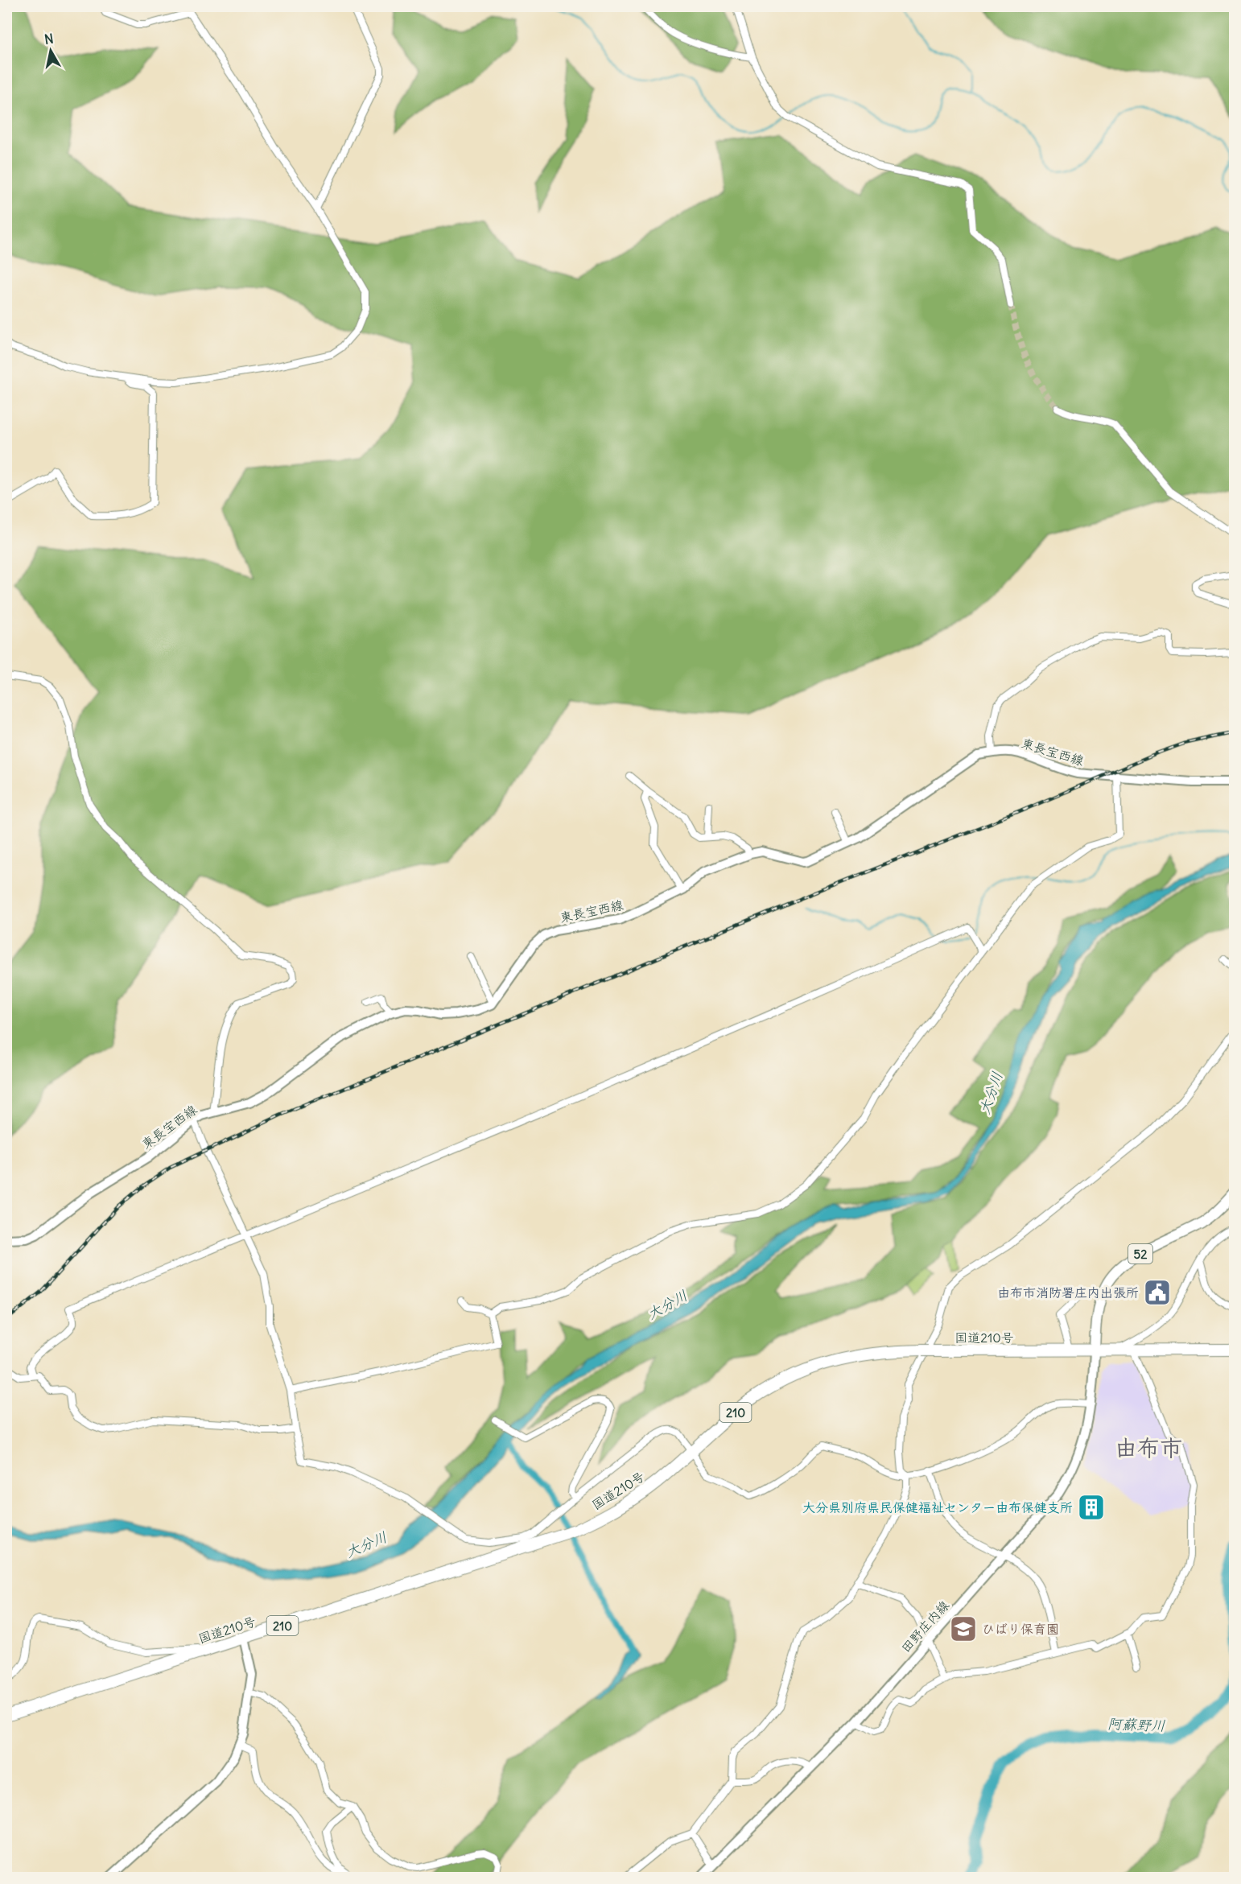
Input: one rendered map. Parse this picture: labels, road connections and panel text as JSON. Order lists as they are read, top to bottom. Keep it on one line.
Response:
{"streets":{"highway":["国道210号","210"],"main road":["東長宝西線","52","田野庄内線"]},"crossings":[["52","国道210号"],["52","田野庄内線"],["国道210号","田野庄内線"]],"districts":["由布市"],"water":["大分川","阿蘇野川"],"places":{"public building":["由布市消防署庄内出張所"],"building":["大分県別府県民保健福祉センター由布保健支所"],"school or university":["ひばり保育園"]},"north":"top"}
